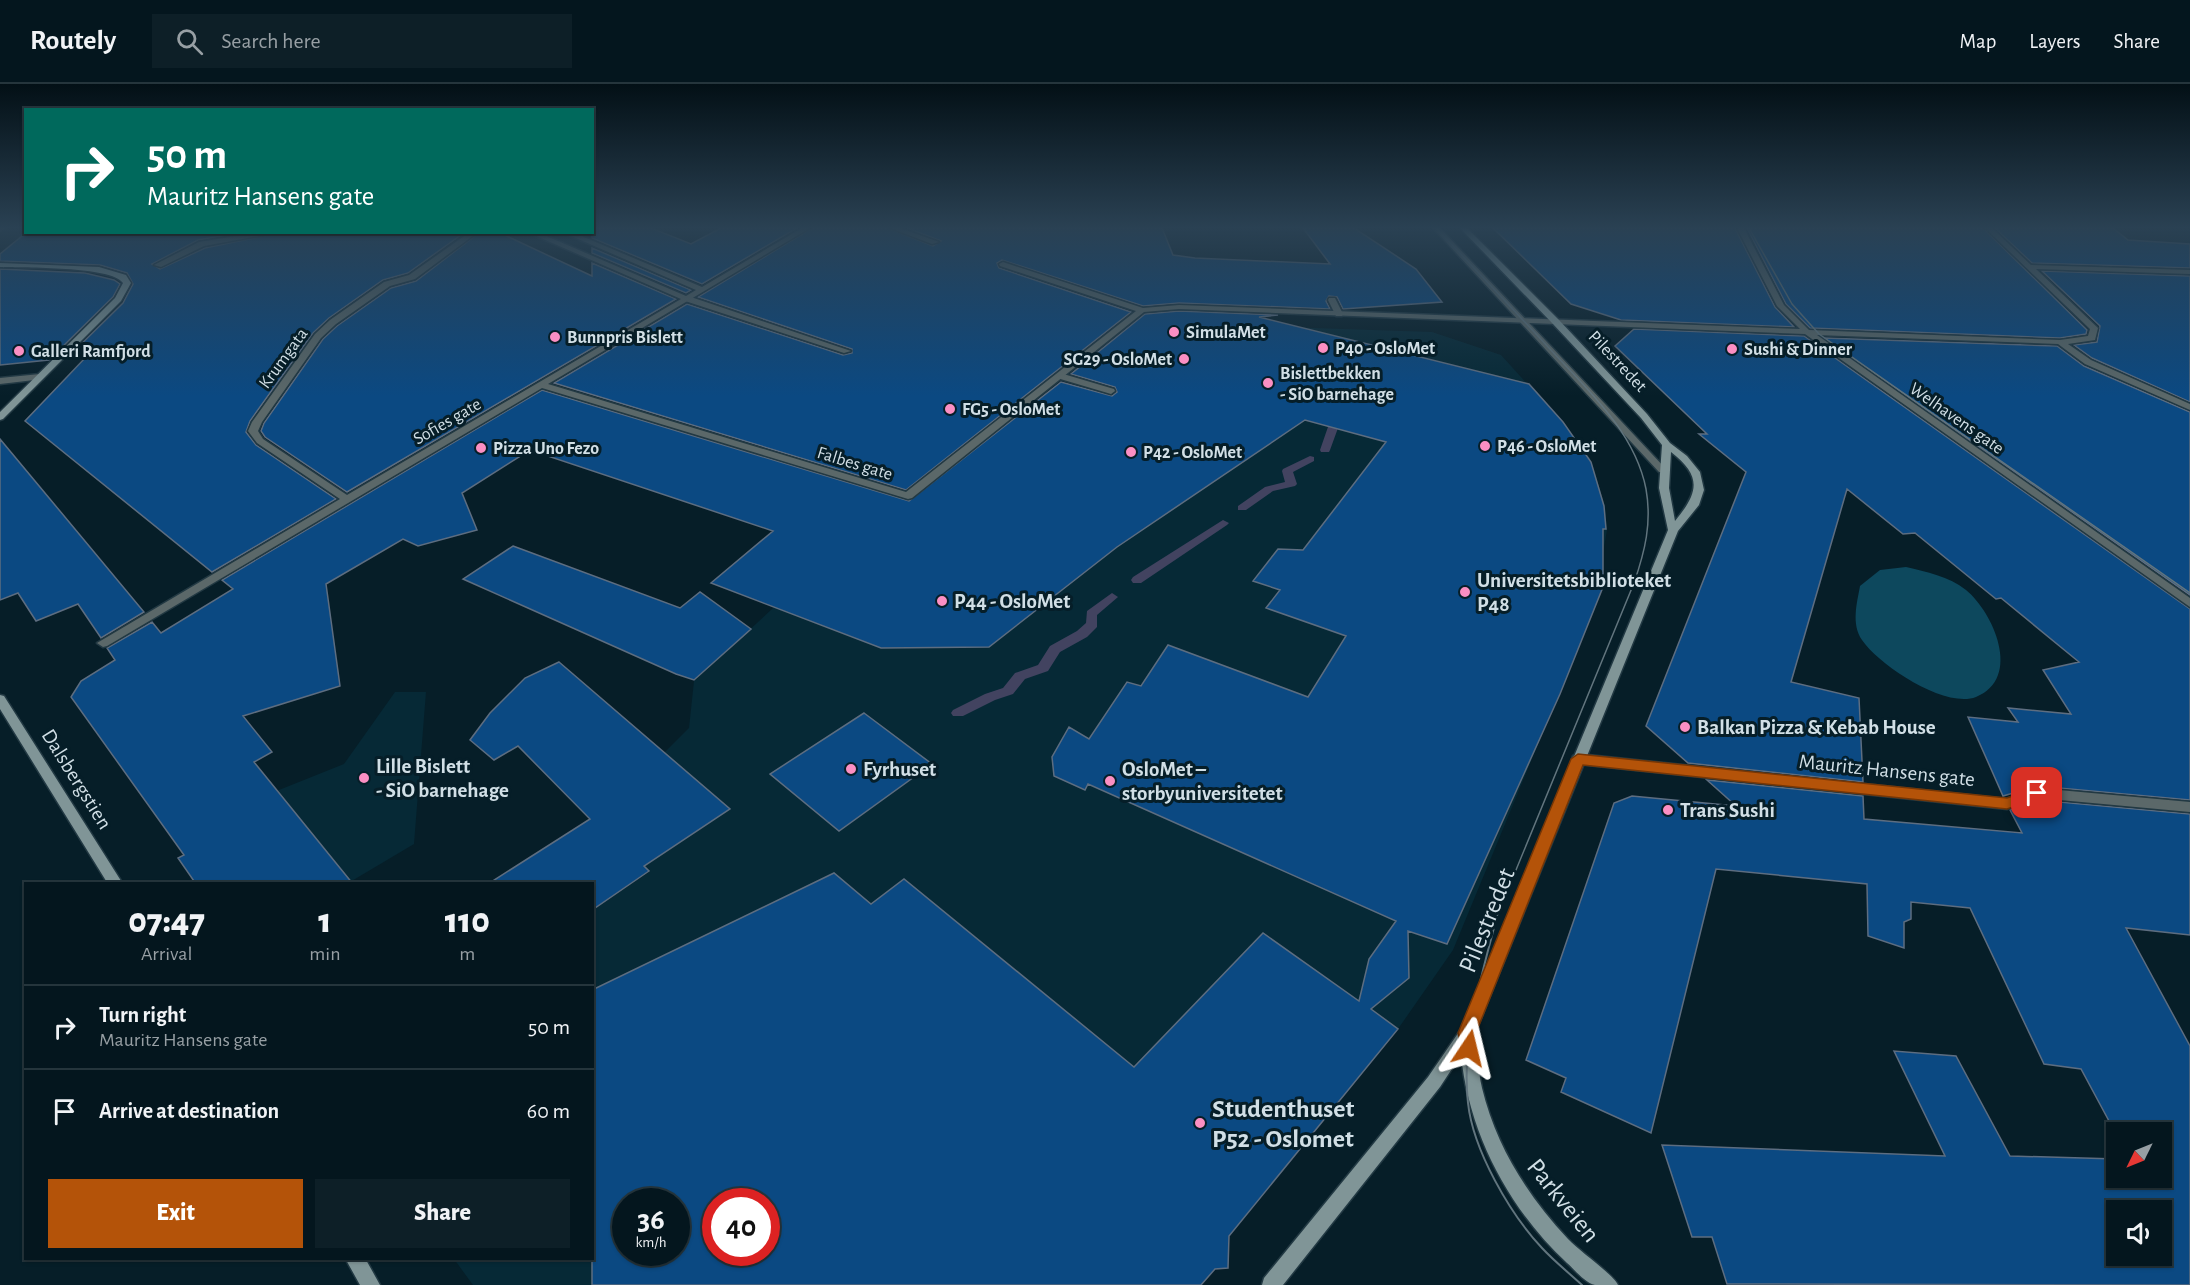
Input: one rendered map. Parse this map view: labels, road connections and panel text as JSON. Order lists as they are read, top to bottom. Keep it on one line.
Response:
{"streets":{"main road":["Pilestredet","Dalsbergstien","Parkveien"],"street":["Krumgata","Welhavens gate","Sofies gate","Falbes gate","Mauritz Hansens gate"]},"crossings":[["Krumgata","Sofies gate"],["Pilestredet","Mauritz Hansens gate"],["Pilestredet","Parkveien"],["Sofies gate","Falbes gate"]],"places":["SimulaMet","Bunnpris Bislett","P40 - OsloMet","Sushi & Dinner","Galleri Ramfjord","SG29 - OsloMet","Bislettbekken - SiO barnehage","FG5 - OsloMet","P46 - OsloMet","Pizza Uno Fezo","P42 - OsloMet","Universitetsbiblioteket P48","P44 - OsloMet","Balkan Pizza & Kebab House","Fyrhuset","Lille Bislett - SiO barnehage","OsloMet – storbyuniversitetet","Trans Sushi","Studenthuset P52 - Oslomet"],"north":"bottom left","page":{"header":"Routely","search":"Search here","nav":["Map","Layers","Share"],"turn":["50 m","Mauritz Hansens gate"],"eta":["07:47","Arrival","1","min","110","m"],"list":[{"name":"Turn right","note":"Mauritz Hansens gate","value":"50 m"},{"name":"Arrive at destination","value":"60 m"}],"buttons":["Exit","Share"],"speed":"36 km/h","limit":"40"}}
